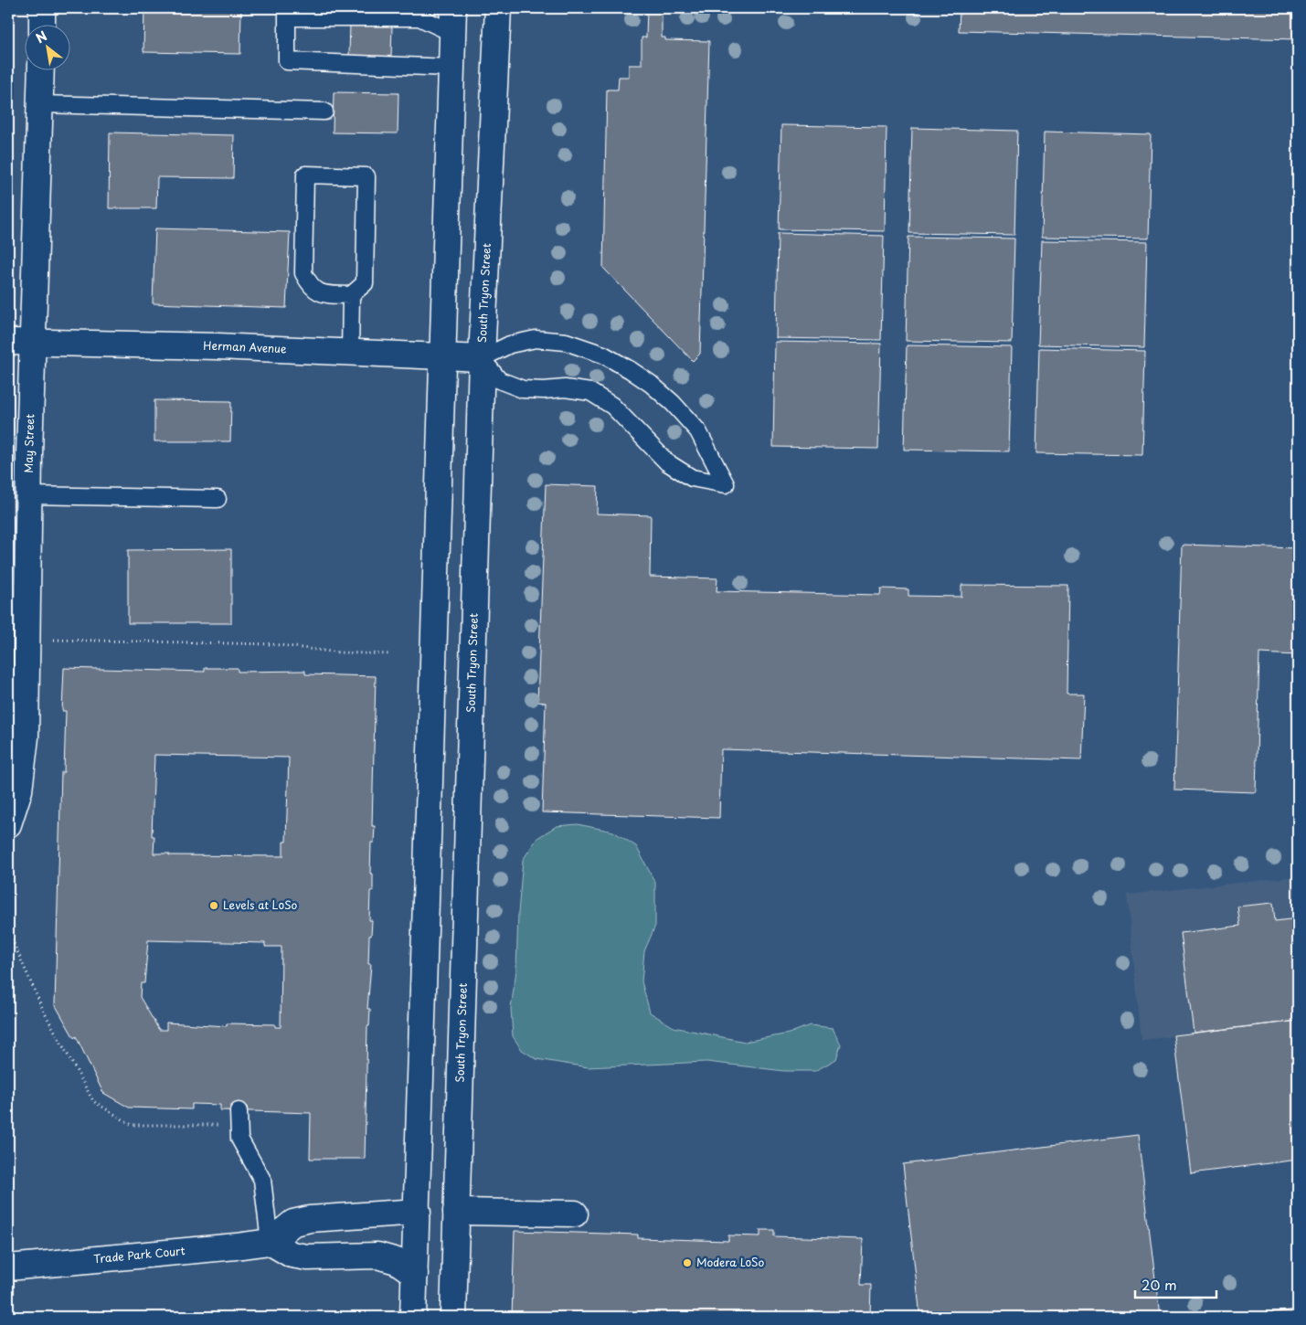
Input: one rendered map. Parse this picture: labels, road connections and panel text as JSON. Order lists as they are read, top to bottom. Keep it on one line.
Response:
{"streets":{"main road":["South Tryon Street","Herman Avenue","May Street","Trade Park Court"]},"crossings":[["South Tryon Street","Herman Avenue"],["Herman Avenue","May Street"]],"places":["Levels at LoSo","Modera LoSo"],"scale_bar":"20 m","north":"top left"}
